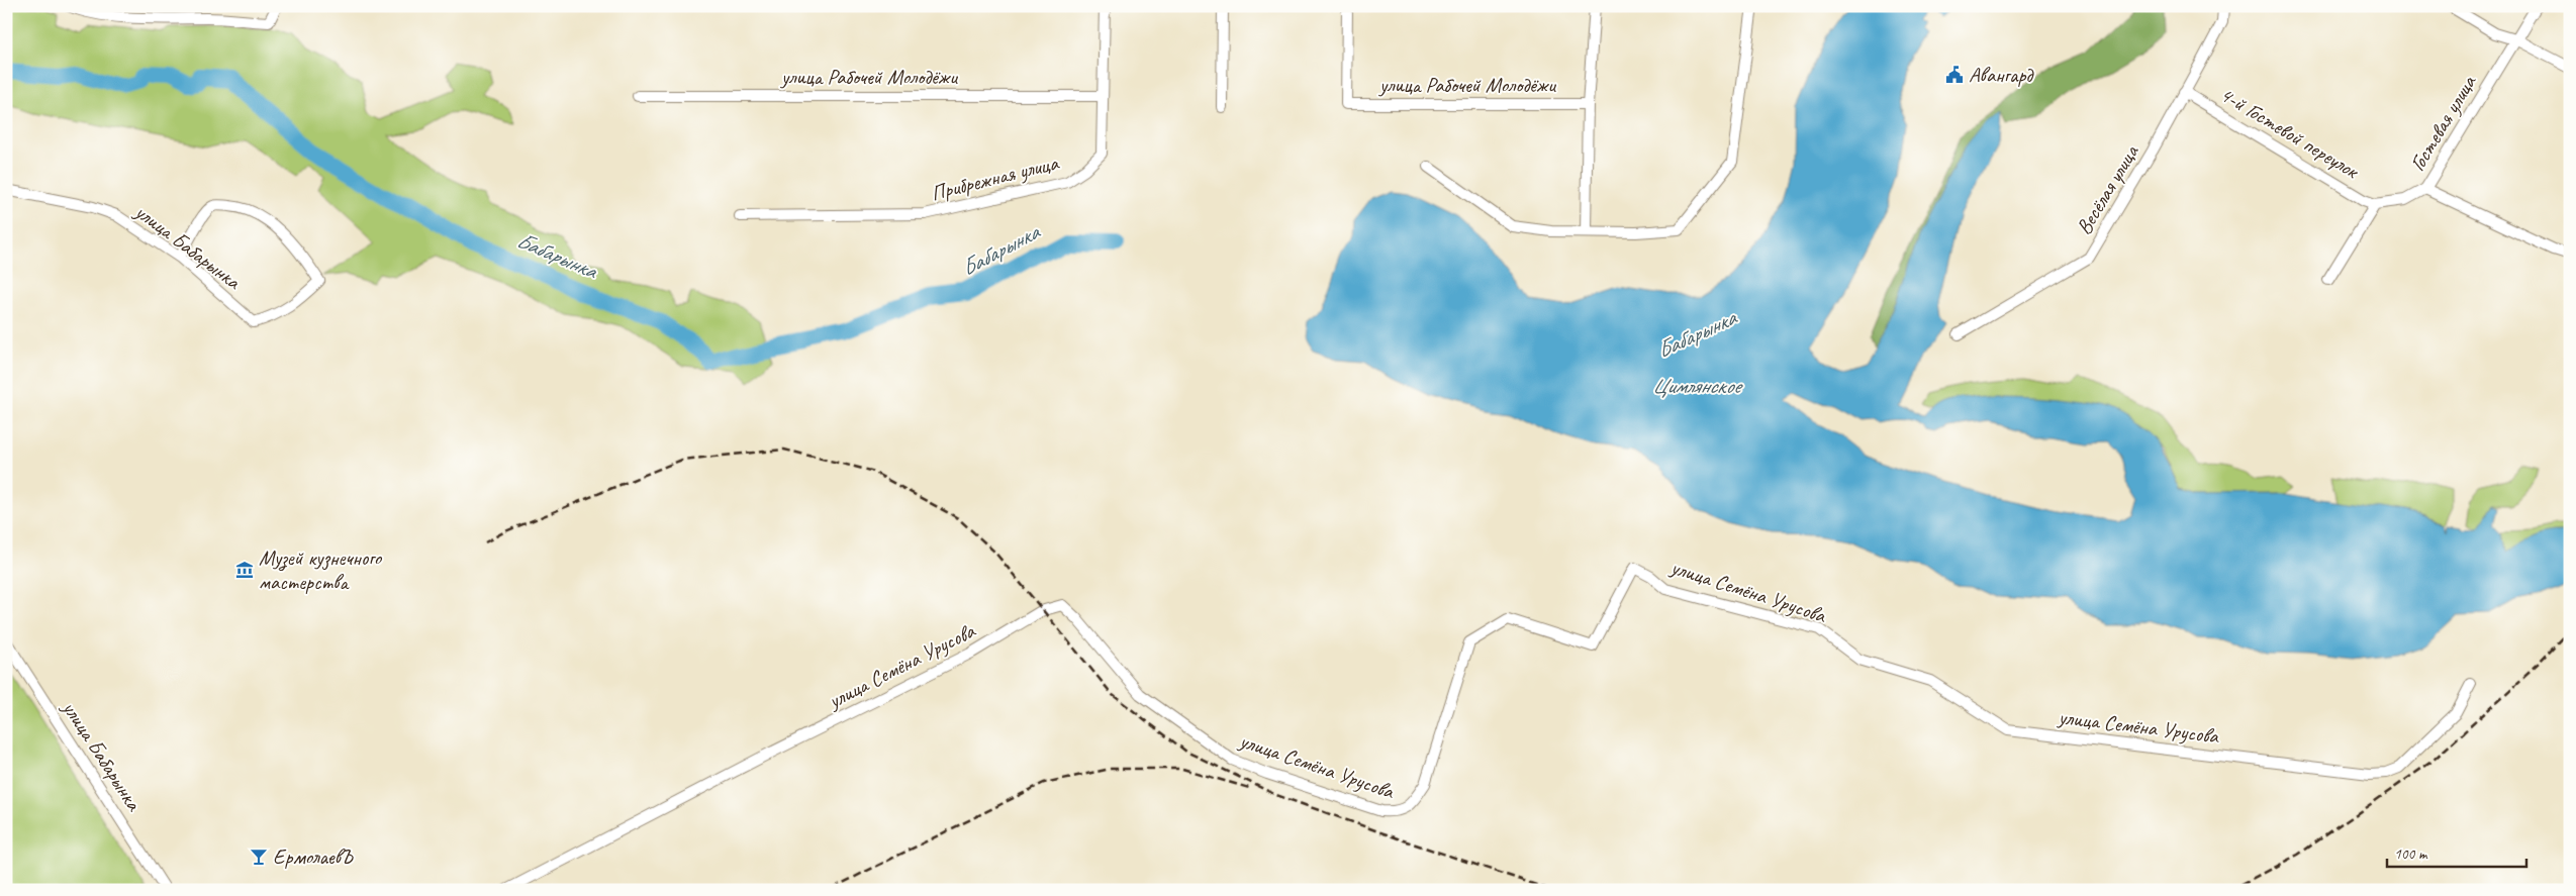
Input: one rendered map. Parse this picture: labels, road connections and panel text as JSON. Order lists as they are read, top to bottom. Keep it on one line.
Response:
{"streets":{"street":["улица Рабочей Молодёжи","Гостевая улица","4-й Гостевой переулок","Прибрежная улица","Весёлая улица","улица Бабарынка","улица Семёна Урусова"]},"crossings":[["улица Рабочей Молодёжи","Прибрежная улица"],["Гостевая улица","4-й Гостевой переулок"],["4-й Гостевой переулок","Весёлая улица"]],"water":["Бабарынка","Цимлянское"],"places":{"public building":["Авангард"],"museum":["Музей кузнечного мастерства"],"bar":["ЕрмолаевЪ"]},"scale_bar":"100 m"}
